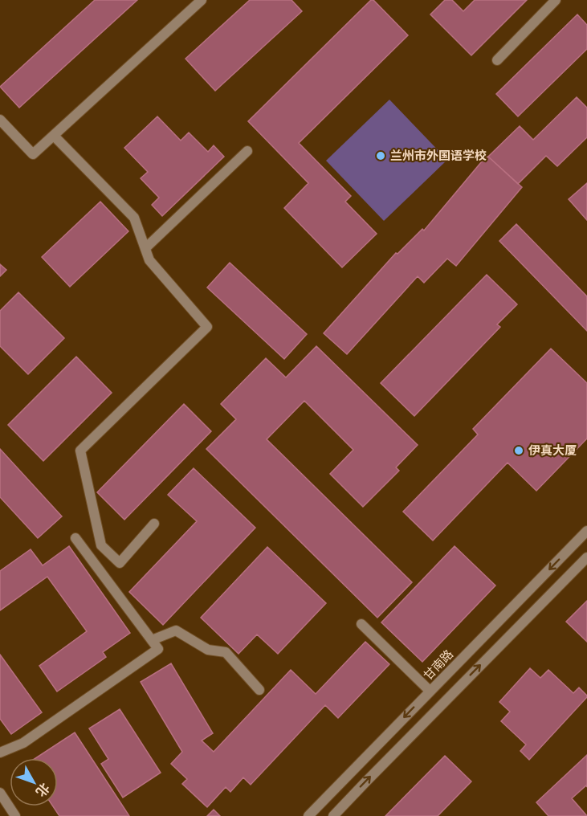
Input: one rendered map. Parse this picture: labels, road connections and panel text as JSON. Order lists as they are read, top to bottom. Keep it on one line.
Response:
{"streets":{"street":["甘南路"]},"places":["兰州市外国语学校","伊真大厦"],"north":"bottom right"}
